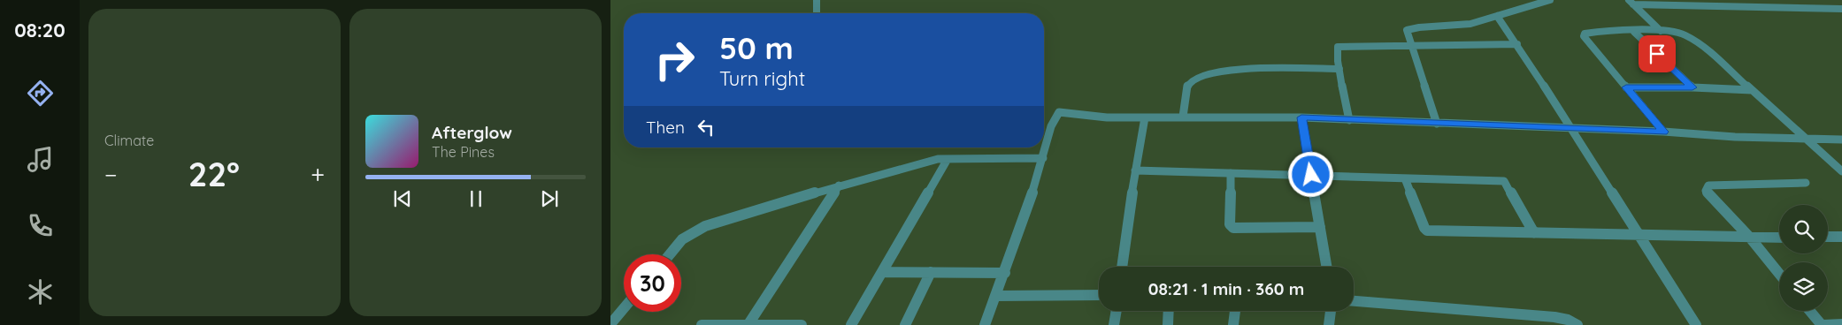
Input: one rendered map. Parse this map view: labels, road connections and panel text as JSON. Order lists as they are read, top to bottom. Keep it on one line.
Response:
{"page":{"tabs":"08:20","tile":"Climate","turn":["50 m","Turn right"],"then":"Then","song":["Afterglow","The Pines"],"heat":["−","22°","+"],"limit":"30","trip":"08:21 · 1 min · 360 m"}}
